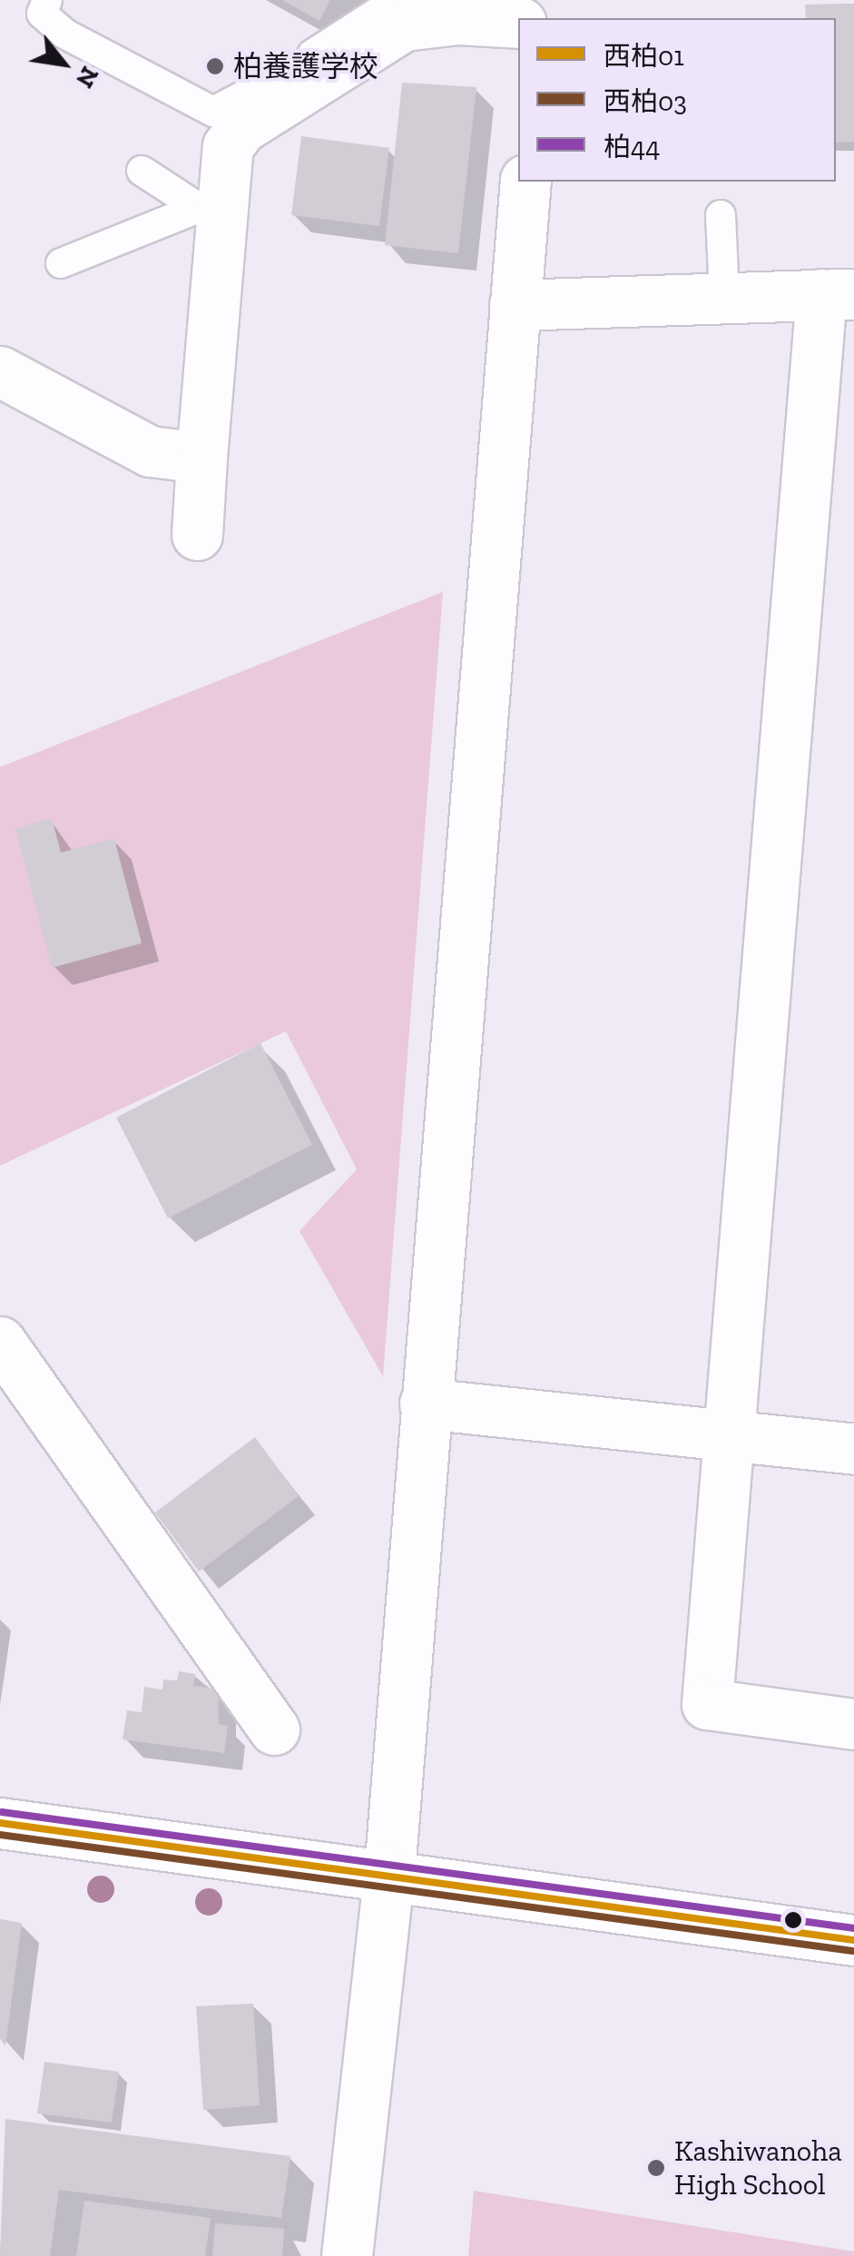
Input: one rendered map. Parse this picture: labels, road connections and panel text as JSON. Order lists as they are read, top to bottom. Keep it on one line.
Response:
{"places":["柏養護学校","Kashiwanoha High School"],"lines":["transit line 柏44","transit line 西柏01","transit line 西柏03"],"legend":["西柏01","西柏03","柏44"],"north":"bottom right"}
